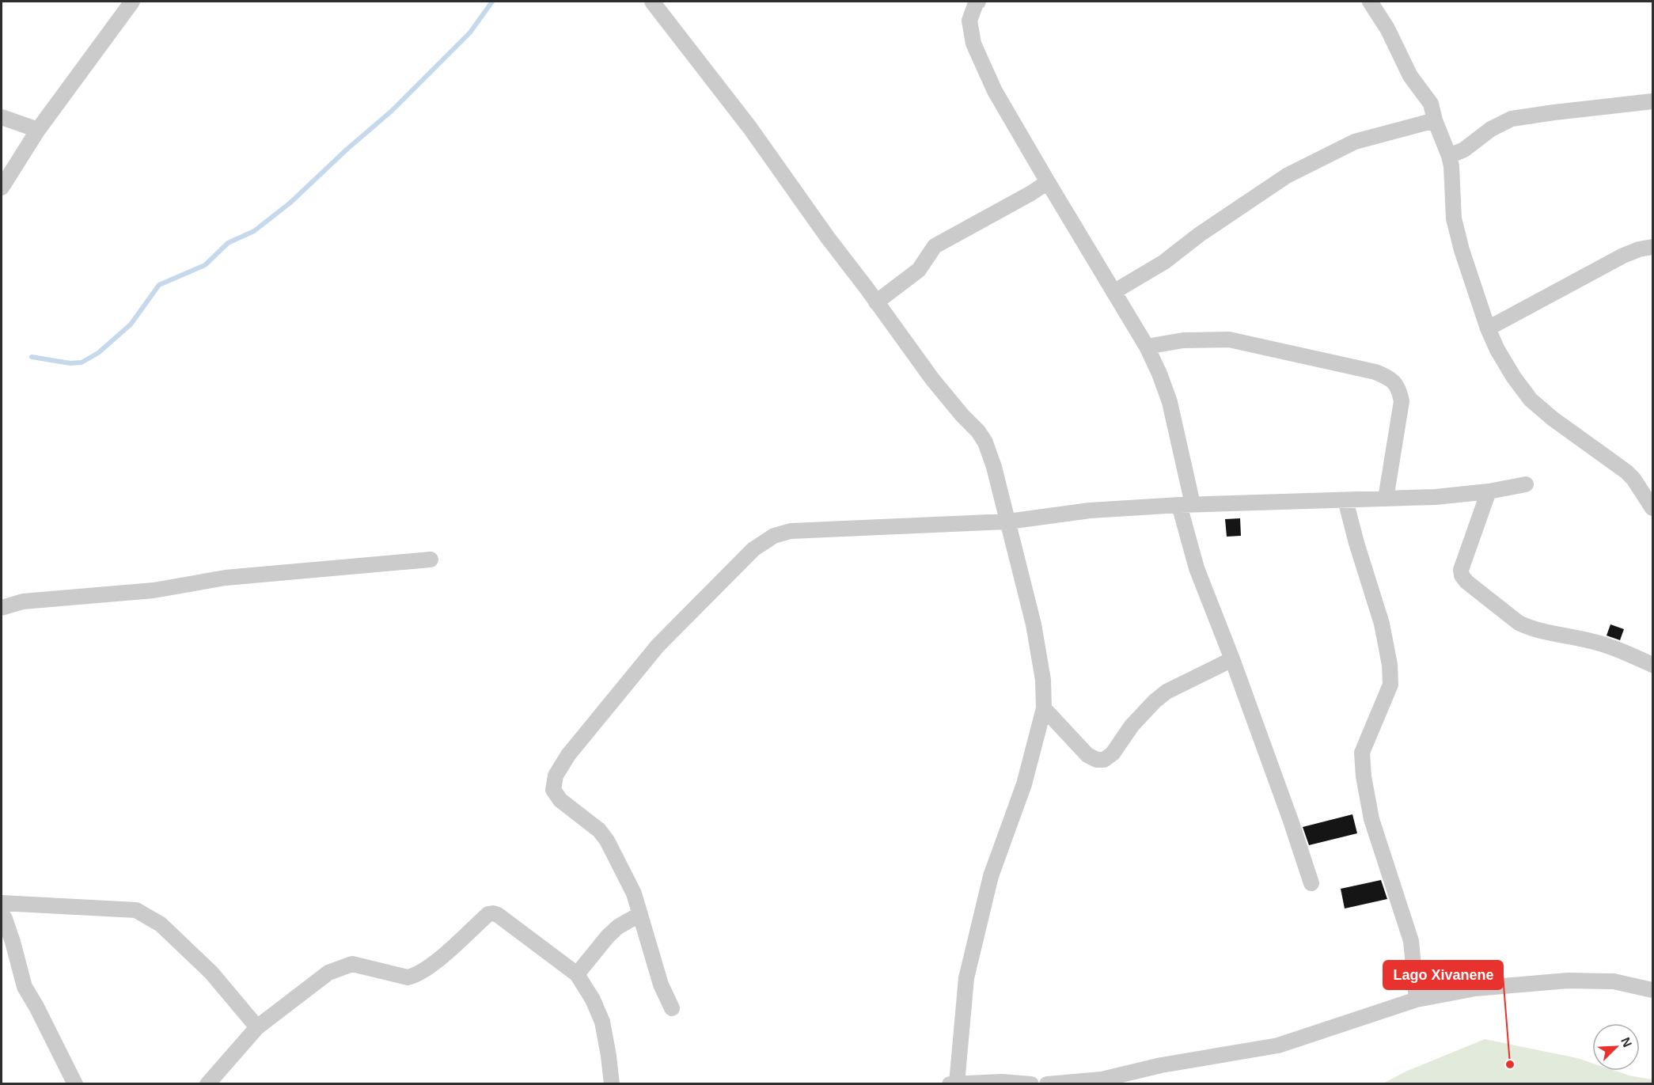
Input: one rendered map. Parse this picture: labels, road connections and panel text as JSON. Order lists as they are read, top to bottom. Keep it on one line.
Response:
{"places":["Lago Xivanene"],"north":"top right"}
